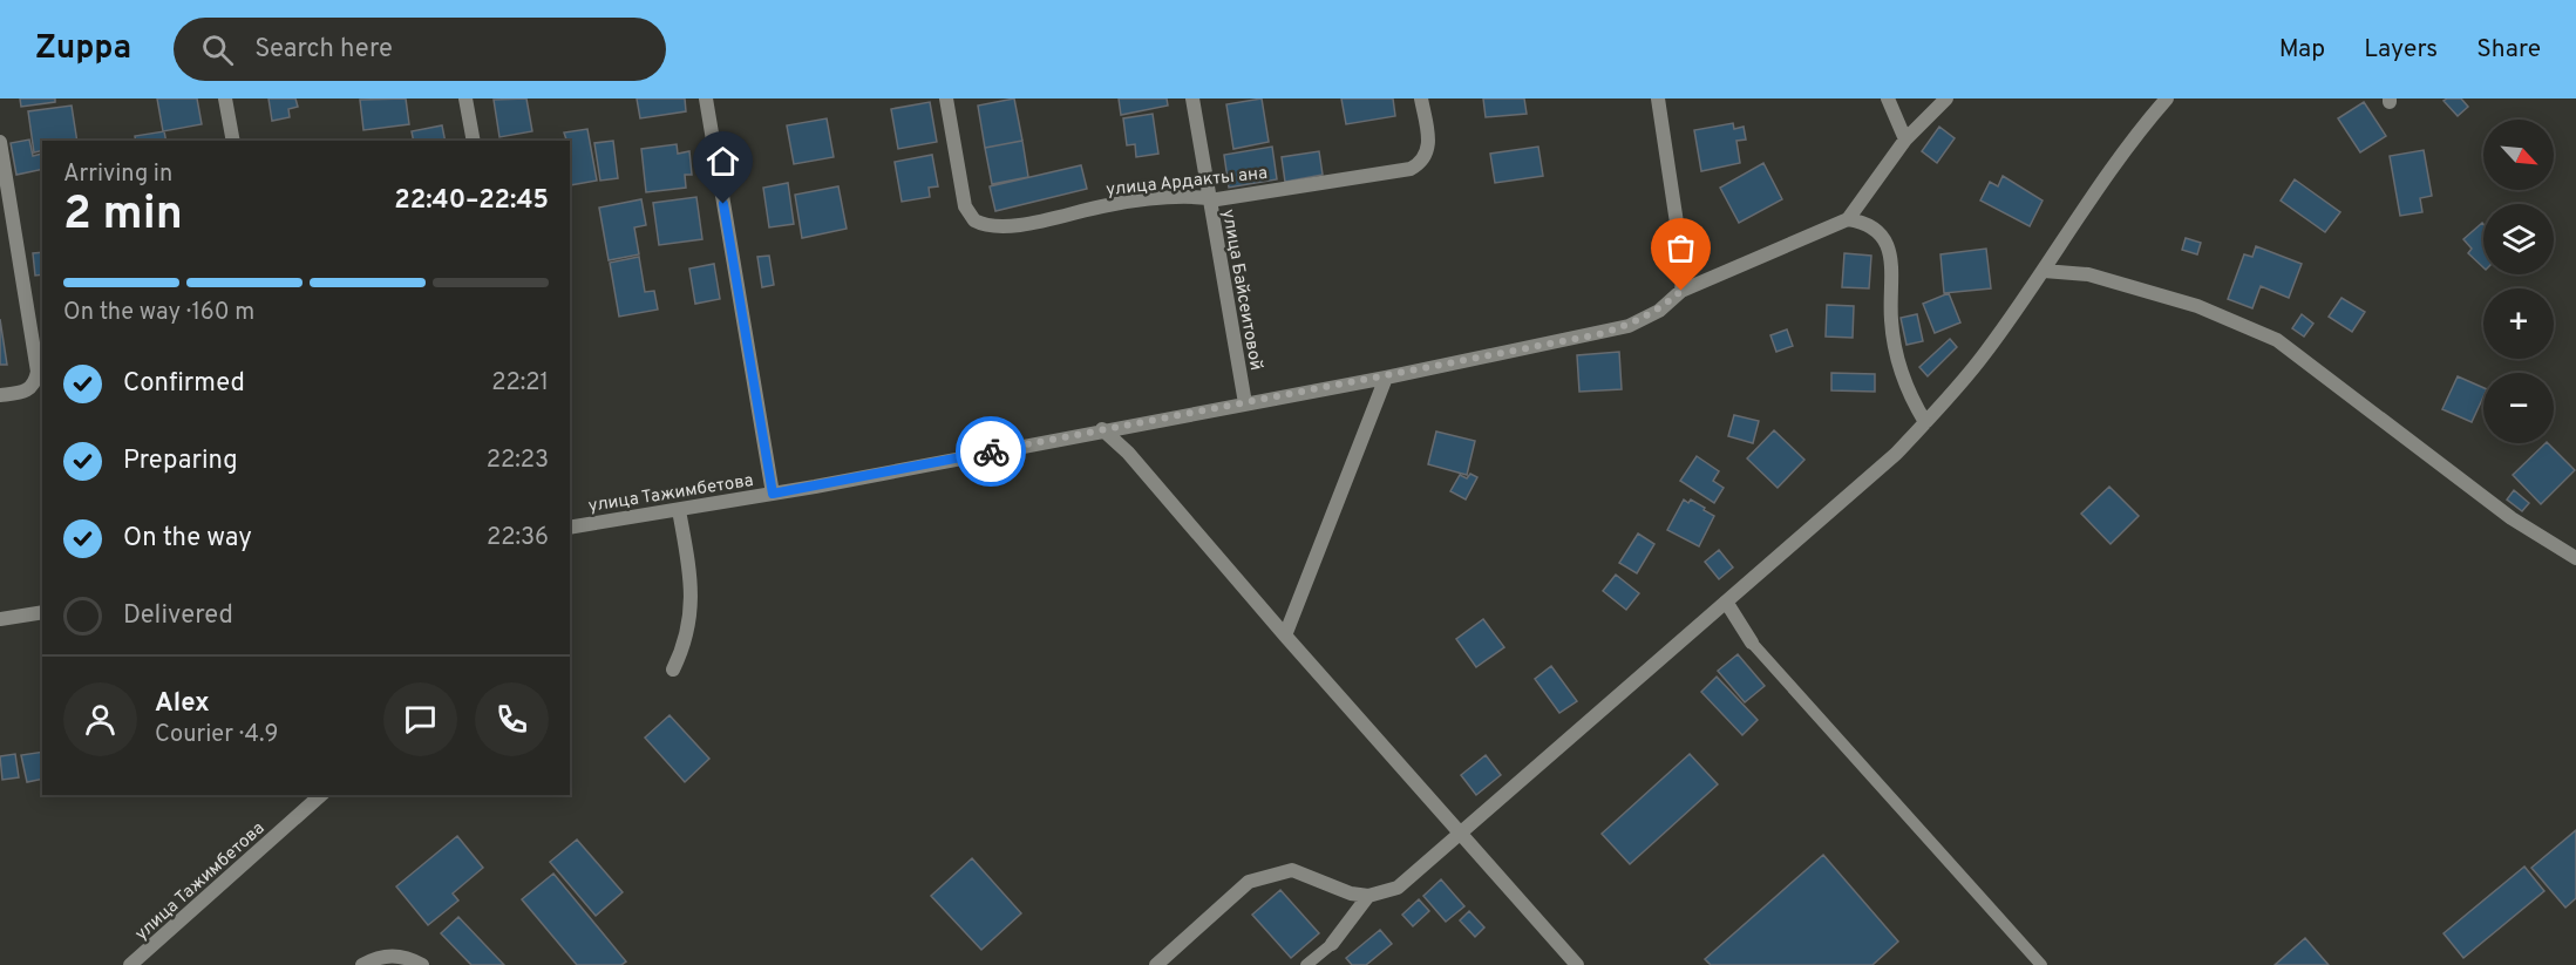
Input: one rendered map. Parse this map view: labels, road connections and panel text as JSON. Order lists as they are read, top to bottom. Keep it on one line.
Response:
{"streets":{"street":["улица Ардакты ана","улица Байсеитовой","улица Тажимбетова"]},"crossings":[["улица Ардакты ана","улица Байсеитовой"],["улица Байсеитовой","улица Тажимбетова"]],"north":"bottom right","page":{"header":"Zuppa","search":"Search here","nav":["Map","Layers","Share"],"map_buttons":["+","−"],"heading":["2 min","Arriving in","22:40–22:45"],"panel":["Alex","Courier · 4.9"],"bar":"On the way · 160 m","list":[["Confirmed","22:21"],["Preparing","22:23"],["On the way","22:36"],"Delivered"]}}
